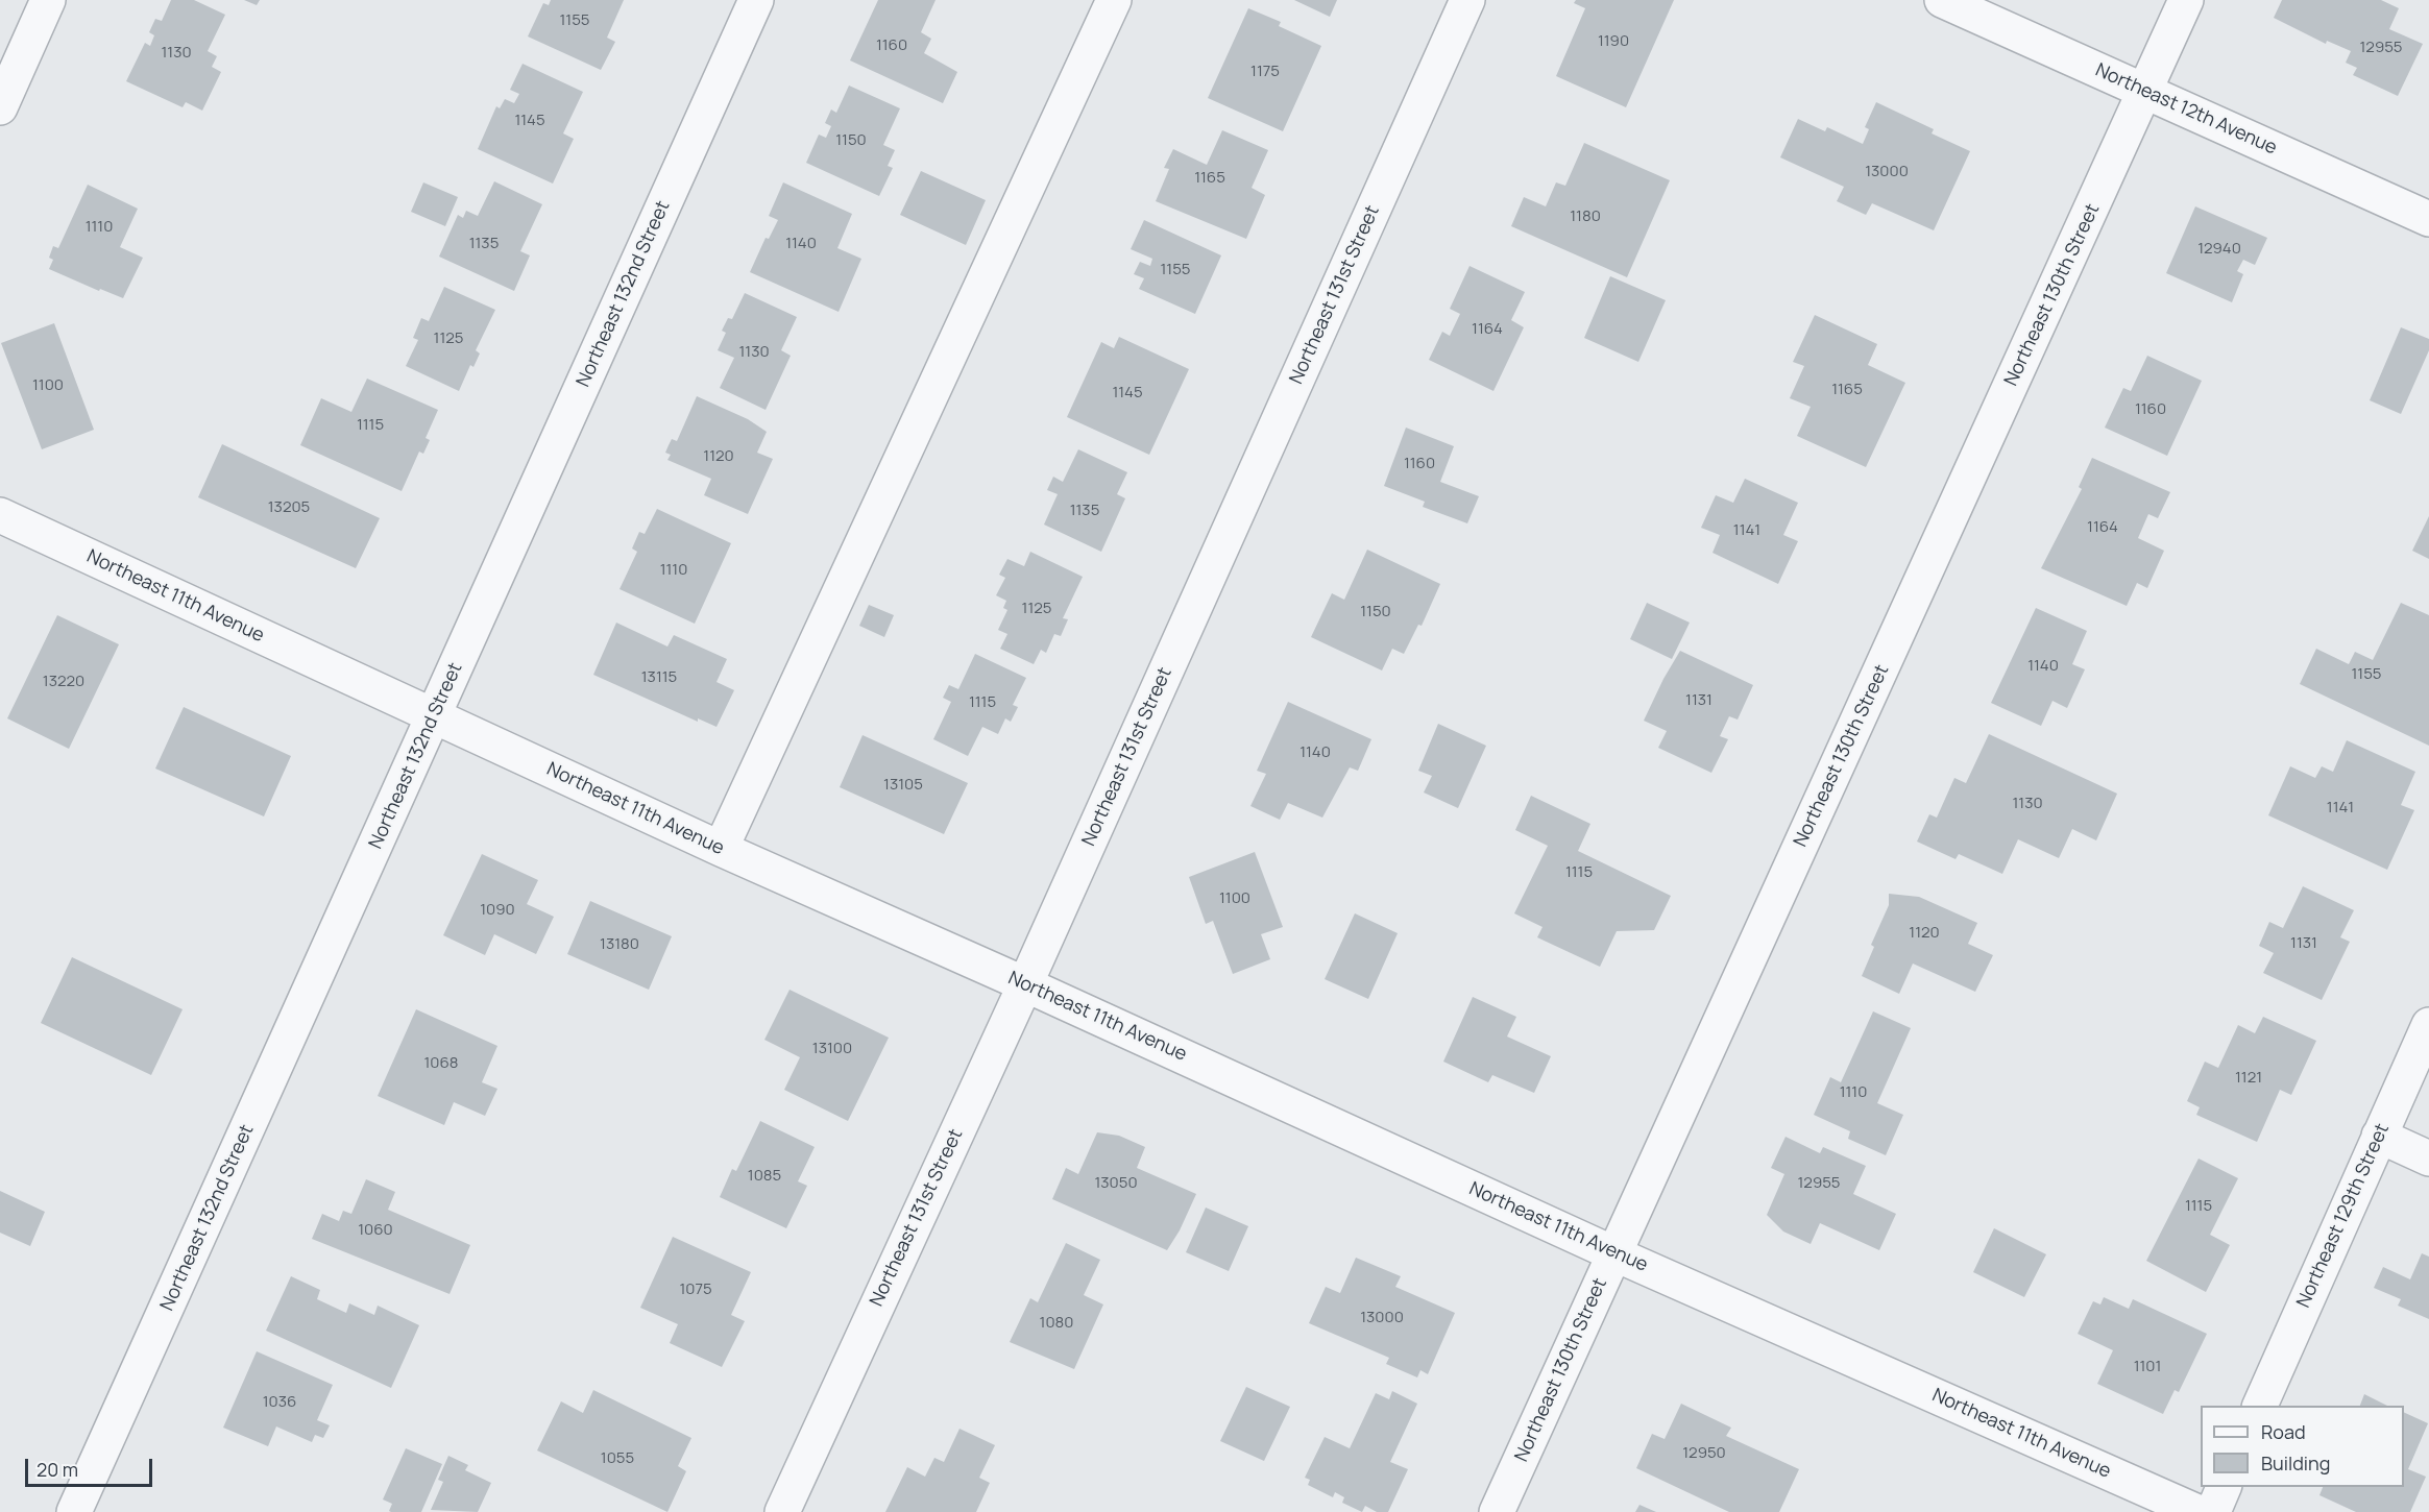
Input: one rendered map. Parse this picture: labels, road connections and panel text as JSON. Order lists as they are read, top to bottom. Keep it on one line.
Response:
{"streets":{"street":["Northeast 12th Avenue","Northeast 132nd Street","Northeast 131st Street","Northeast 130th Street","Northeast 11th Avenue","Northeast 129th Street"]},"crossings":[["Northeast 12th Avenue","Northeast 130th Street"],["Northeast 132nd Street","Northeast 11th Avenue"],["Northeast 131st Street","Northeast 11th Avenue"],["Northeast 130th Street","Northeast 11th Avenue"]],"house_numbers":["1155","1190","1160","12955","1130","1175","1145","1150","13000","1165","1180","1110","1135","1140","12940","1155","1164","1125","1130","1100","1165","1145","1160","1115","1120","1160","13205","1135","1164","1141","1110","1125","1150","1140","1155","13115","13220","1131","1115","1140","13105","1130","1141","1115","1100","1090","1120","1131","13180","13100","1068","1121","1110","1085","13050","12955","1115","1060","1075","13000","1080","1101","1036","12950","1055"],"legend":["Road","Building"],"scale_bar":"20 m"}
